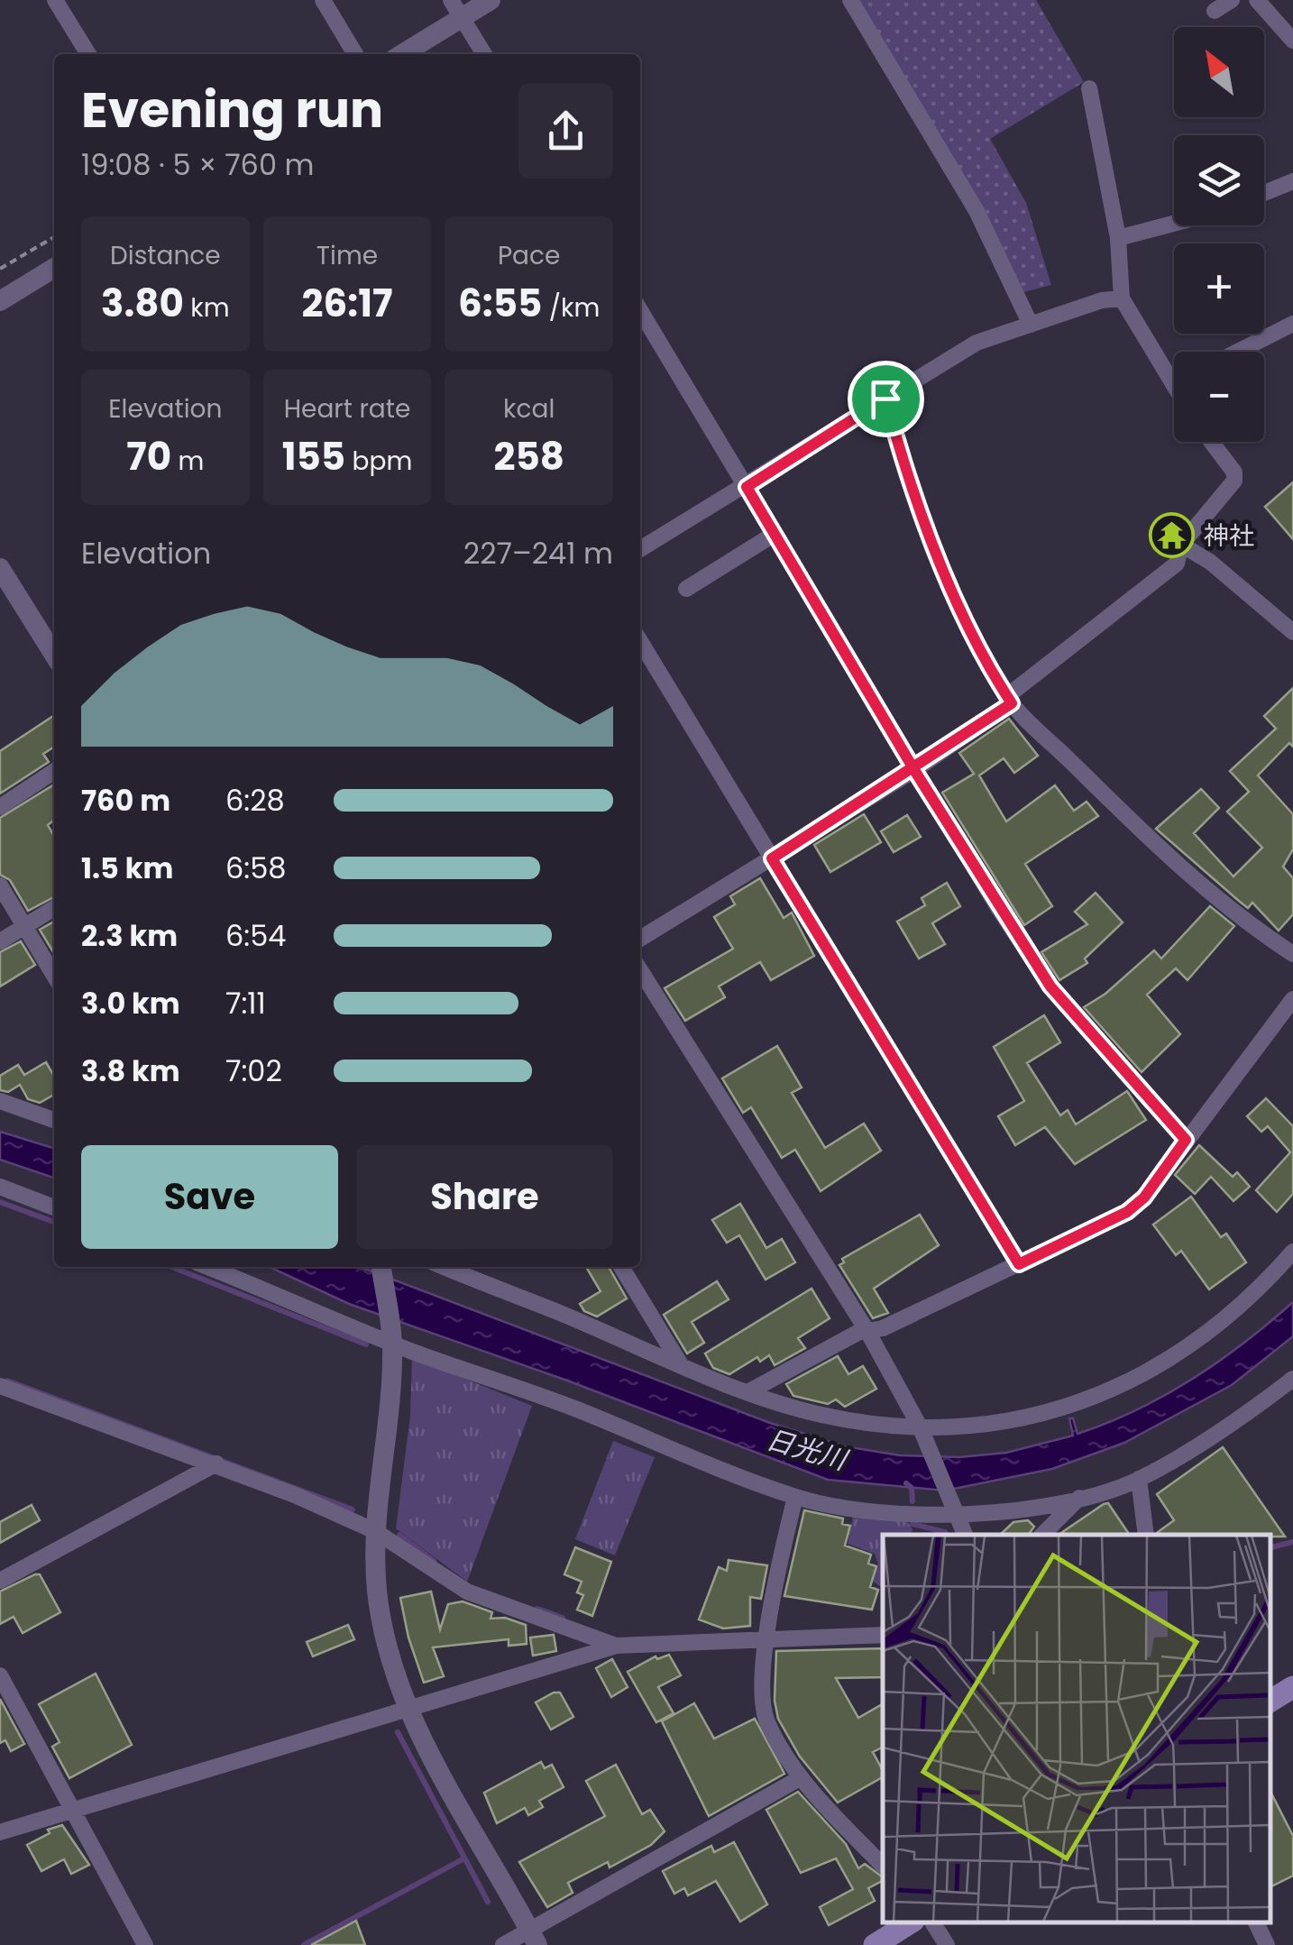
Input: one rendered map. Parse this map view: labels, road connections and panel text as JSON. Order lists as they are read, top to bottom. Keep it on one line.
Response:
{"water":["日光川"],"places":{"temple":["神社"]},"north":"top left","page":{"map_buttons":["+","−"],"heading":["Evening run","19:08 · 5 × 760 m"],"stats":[["Distance","3.80 km"],["Time","26:17"],["Pace","6:55 /km"],["Elevation","70 m"],["Heart rate","155 bpm"],["kcal","258"]],"chart":["Elevation","227–241 m"],"list":[{"name":"760 m","note":"6:28"},{"name":"1.5 km","note":"6:58"},{"name":"2.3 km","note":"6:54"},{"name":"3.0 km","note":"7:11"},{"name":"3.8 km","note":"7:02"}],"buttons":["Save","Share"]}}
